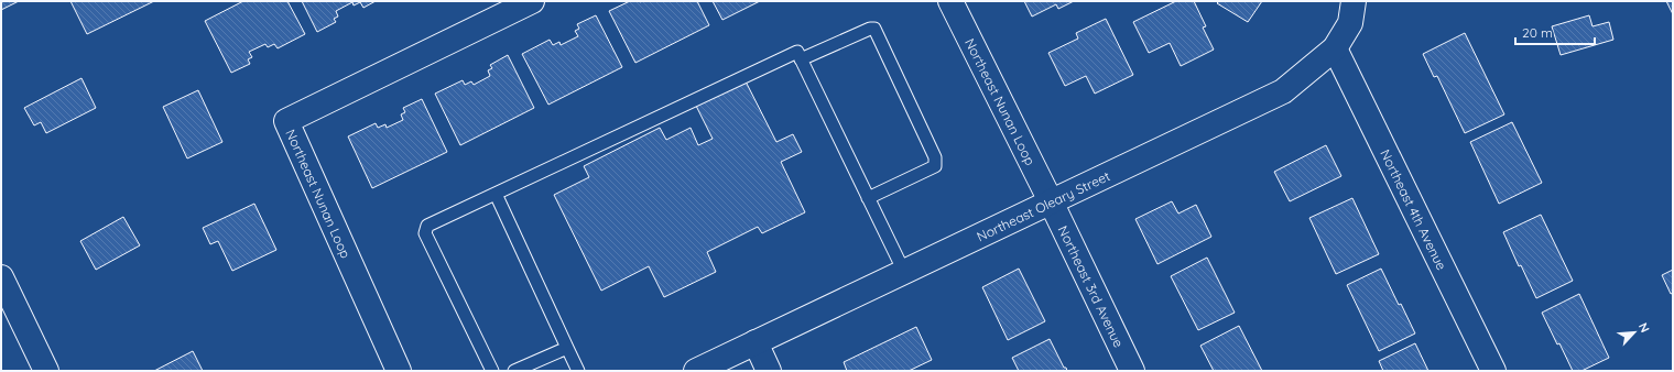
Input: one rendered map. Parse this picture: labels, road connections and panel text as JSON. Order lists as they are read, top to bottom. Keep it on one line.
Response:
{"streets":{"street":["Northeast Nunan Loop","Northeast Oleary Street","Northeast 4th Avenue","Northeast 3rd Avenue"]},"crossings":[["Northeast Nunan Loop","Northeast Oleary Street"],["Northeast Nunan Loop","Northeast 3rd Avenue"],["Northeast Oleary Street","Northeast 4th Avenue"],["Northeast Oleary Street","Northeast 3rd Avenue"]],"scale_bar":"20 m","north":"top right"}
